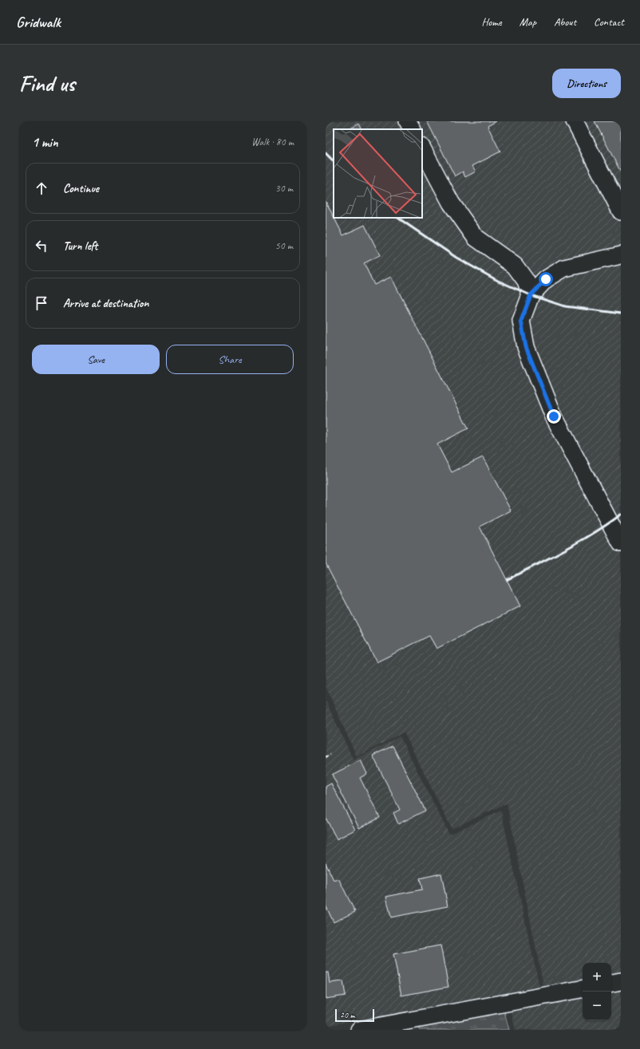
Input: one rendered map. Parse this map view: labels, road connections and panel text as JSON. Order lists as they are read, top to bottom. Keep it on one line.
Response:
{"scale_bar":"20 m","page":{"header":"Gridwalk","nav":["Home","Map","About","Contact"],"buttons":["Directions",["Save","Share"]],"title":"Find us","heading":["1 min","Walk · 80 m"],"list":[["Continue","30 m"],["Turn left","50 m"],"Arrive at destination"],"map_buttons":["+","−"],"scale":"20 m"}}
